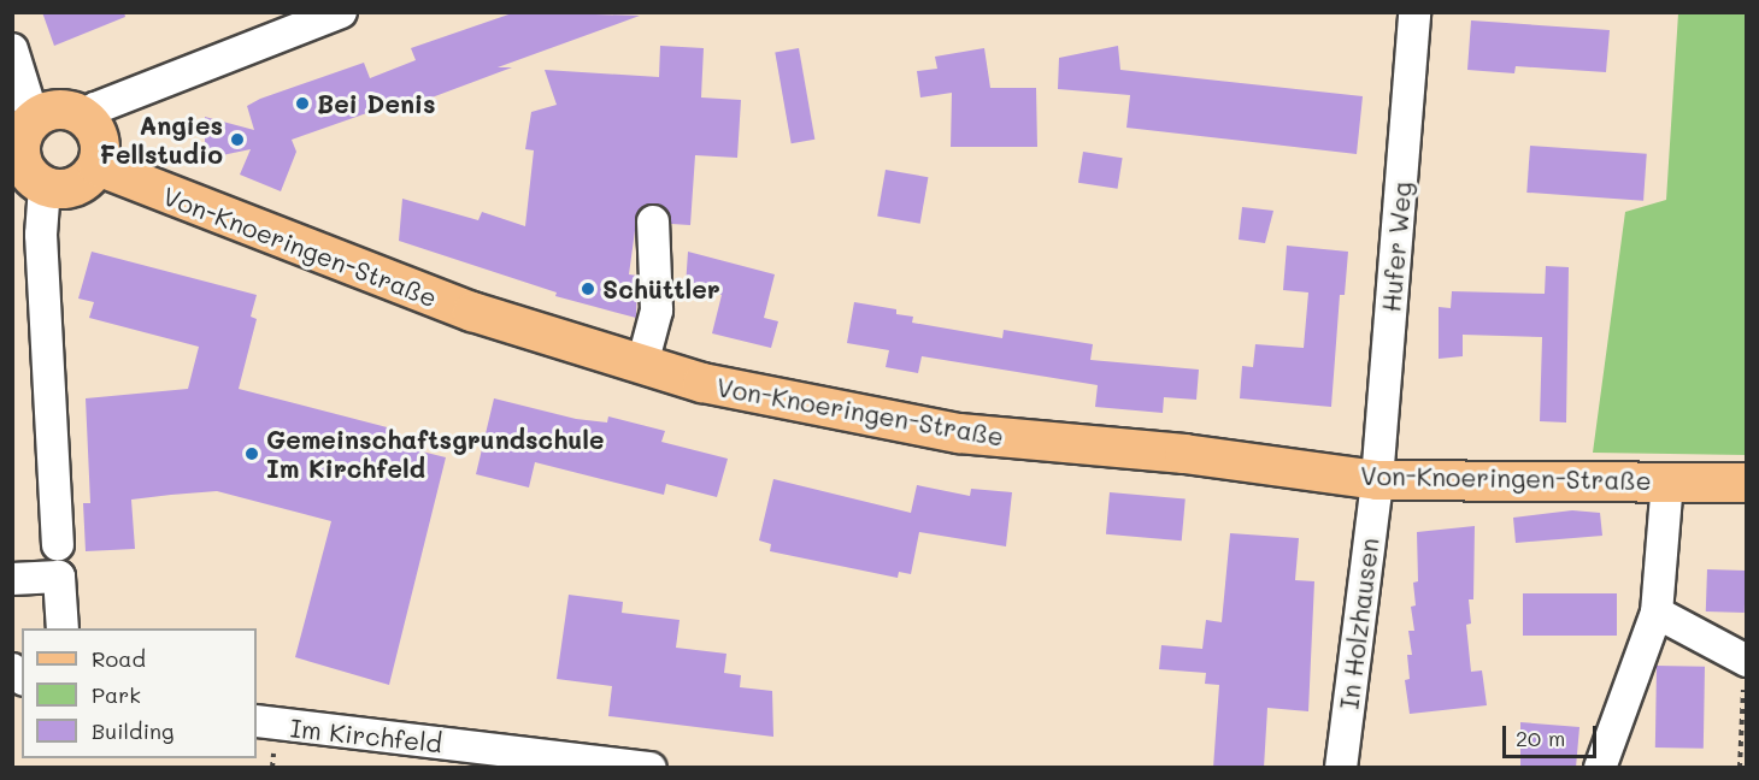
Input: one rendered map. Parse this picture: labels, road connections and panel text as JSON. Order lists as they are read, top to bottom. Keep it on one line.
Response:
{"streets":{"main road":["Von-Knoeringen-Straße"],"street":["Hufer Weg","In Holzhausen","Im Kirchfeld"]},"crossings":[["Von-Knoeringen-Straße","Hufer Weg"],["Von-Knoeringen-Straße","In Holzhausen"],["Hufer Weg","In Holzhausen"]],"places":["Bei Denis","Angies Fellstudio","Schüttler","Gemeinschaftsgrundschule Im Kirchfeld"],"legend":["Road","Park","Building"],"scale_bar":"20 m"}
